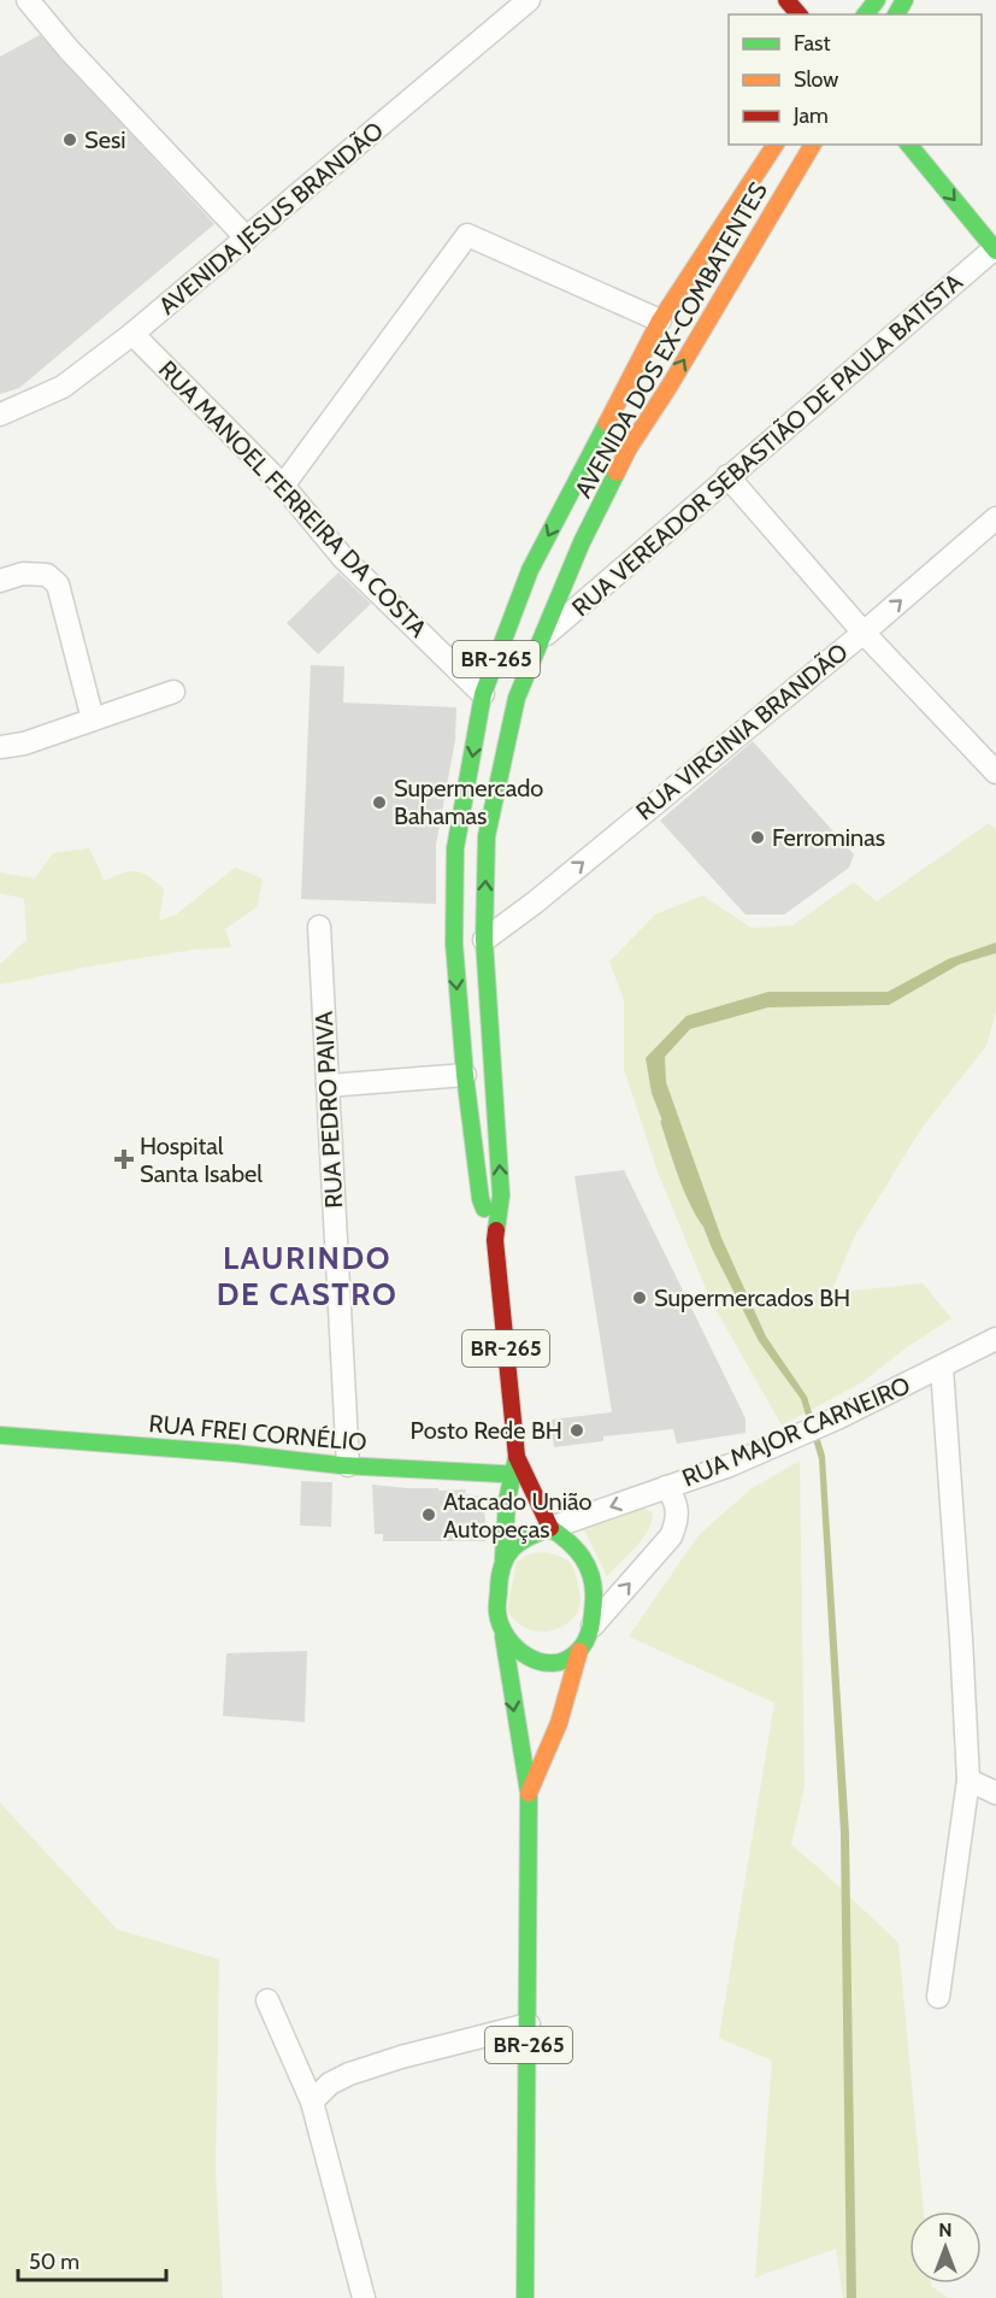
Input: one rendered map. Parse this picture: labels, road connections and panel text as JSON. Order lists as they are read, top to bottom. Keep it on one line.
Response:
{"streets":{"main road":["AVENIDA DOS EX-COMBATENTES","BR-265","RUA FREI CORNÉLIO"],"street":["AVENIDA JESUS BRANDÃO","RUA VEREADOR SEBASTIÃO DE PAULA BATISTA","RUA MANOEL FERREIRA DA COSTA","RUA VIRGINIA BRANDÃO","RUA PEDRO PAIVA","RUA MAJOR CARNEIRO"]},"crossings":[["AVENIDA JESUS BRANDÃO","RUA MANOEL FERREIRA DA COSTA"],["AVENIDA DOS EX-COMBATENTES","RUA VEREADOR SEBASTIÃO DE PAULA BATISTA"],["AVENIDA DOS EX-COMBATENTES","RUA MANOEL FERREIRA DA COSTA"],["AVENIDA DOS EX-COMBATENTES","BR-265"],["AVENIDA DOS EX-COMBATENTES","RUA VIRGINIA BRANDÃO"],["AVENIDA DOS EX-COMBATENTES","RUA MAJOR CARNEIRO"],["AVENIDA DOS EX-COMBATENTES","RUA FREI CORNÉLIO"],["BR-265","RUA MAJOR CARNEIRO"],["BR-265","RUA FREI CORNÉLIO"],["RUA PEDRO PAIVA","RUA FREI CORNÉLIO"]],"one_way":["RUA VIRGINIA BRANDÃO"],"districts":["LAURINDO DE CASTRO"],"places":{"other":["Sesi","Supermercado Bahamas","Ferrominas","Supermercados BH","Posto Rede BH","Atacado União Autopeças"],"health":["Hospital Santa Isabel"]},"legend":["Fast","Slow","Jam"],"scale_bar":"50 m","north":"top"}
